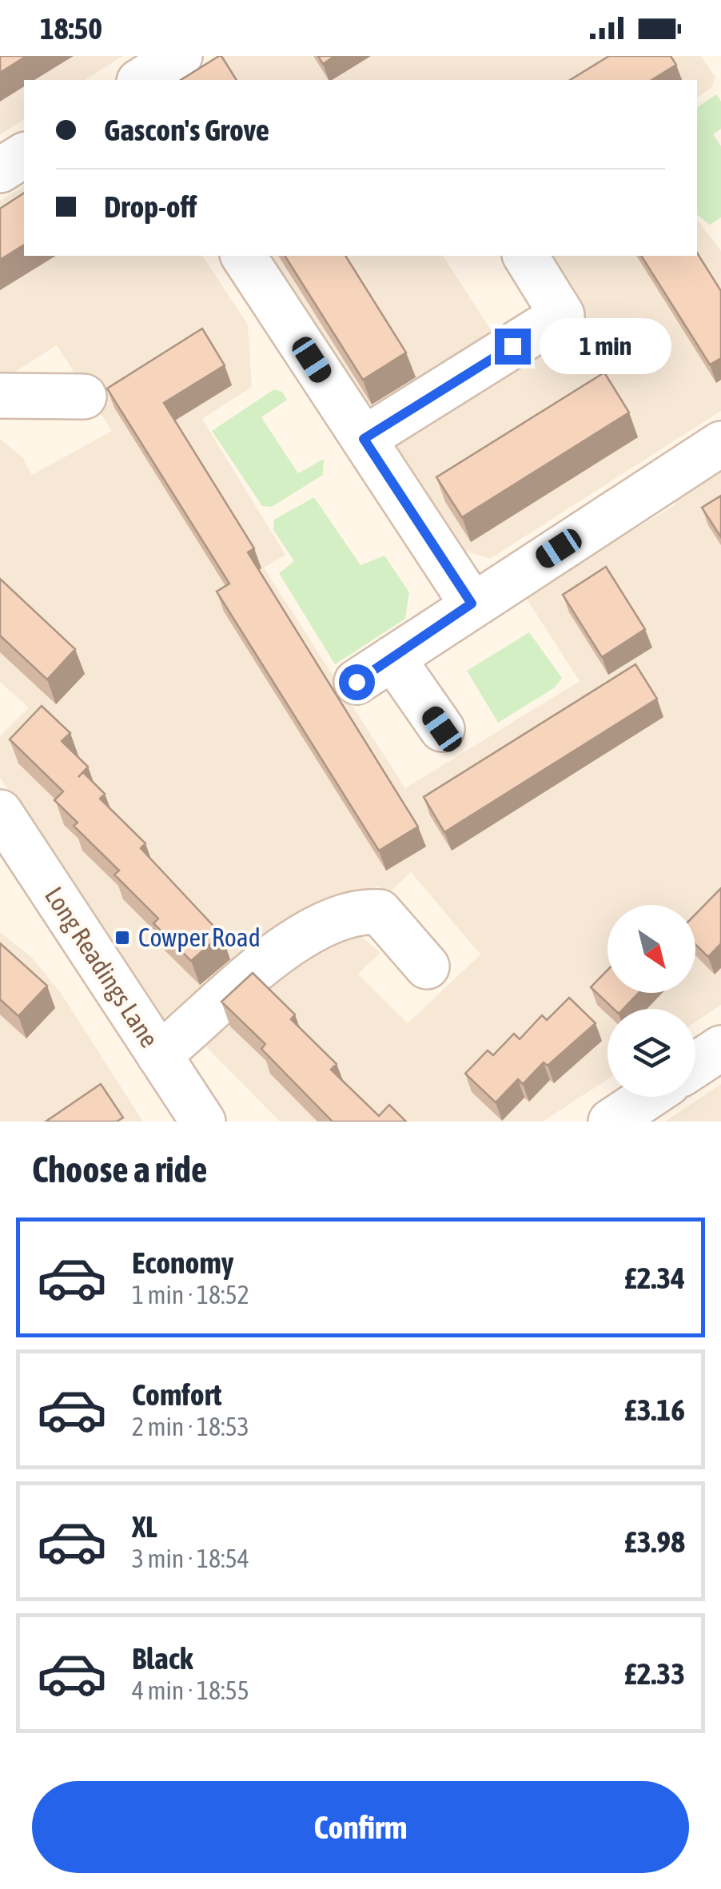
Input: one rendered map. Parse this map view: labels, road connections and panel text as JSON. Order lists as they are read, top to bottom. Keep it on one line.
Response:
{"streets":{"street":["Long Readings Lane"]},"places":{"transit":["Cowper Road"]},"north":"bottom right","page":{"status":"18:50","banner":["Gascon's Grove","Drop-off"],"bubble":"1 min","heading":"Choose a ride","list":[{"name":"Economy","note":"1 min · 18:52","value":"£2.34"},{"name":"Comfort","note":"2 min · 18:53","value":"£3.16"},{"name":"XL","note":"3 min · 18:54","value":"£3.98"},{"name":"Black","note":"4 min · 18:55","value":"£2.33"}],"buttons":"Confirm"}}
